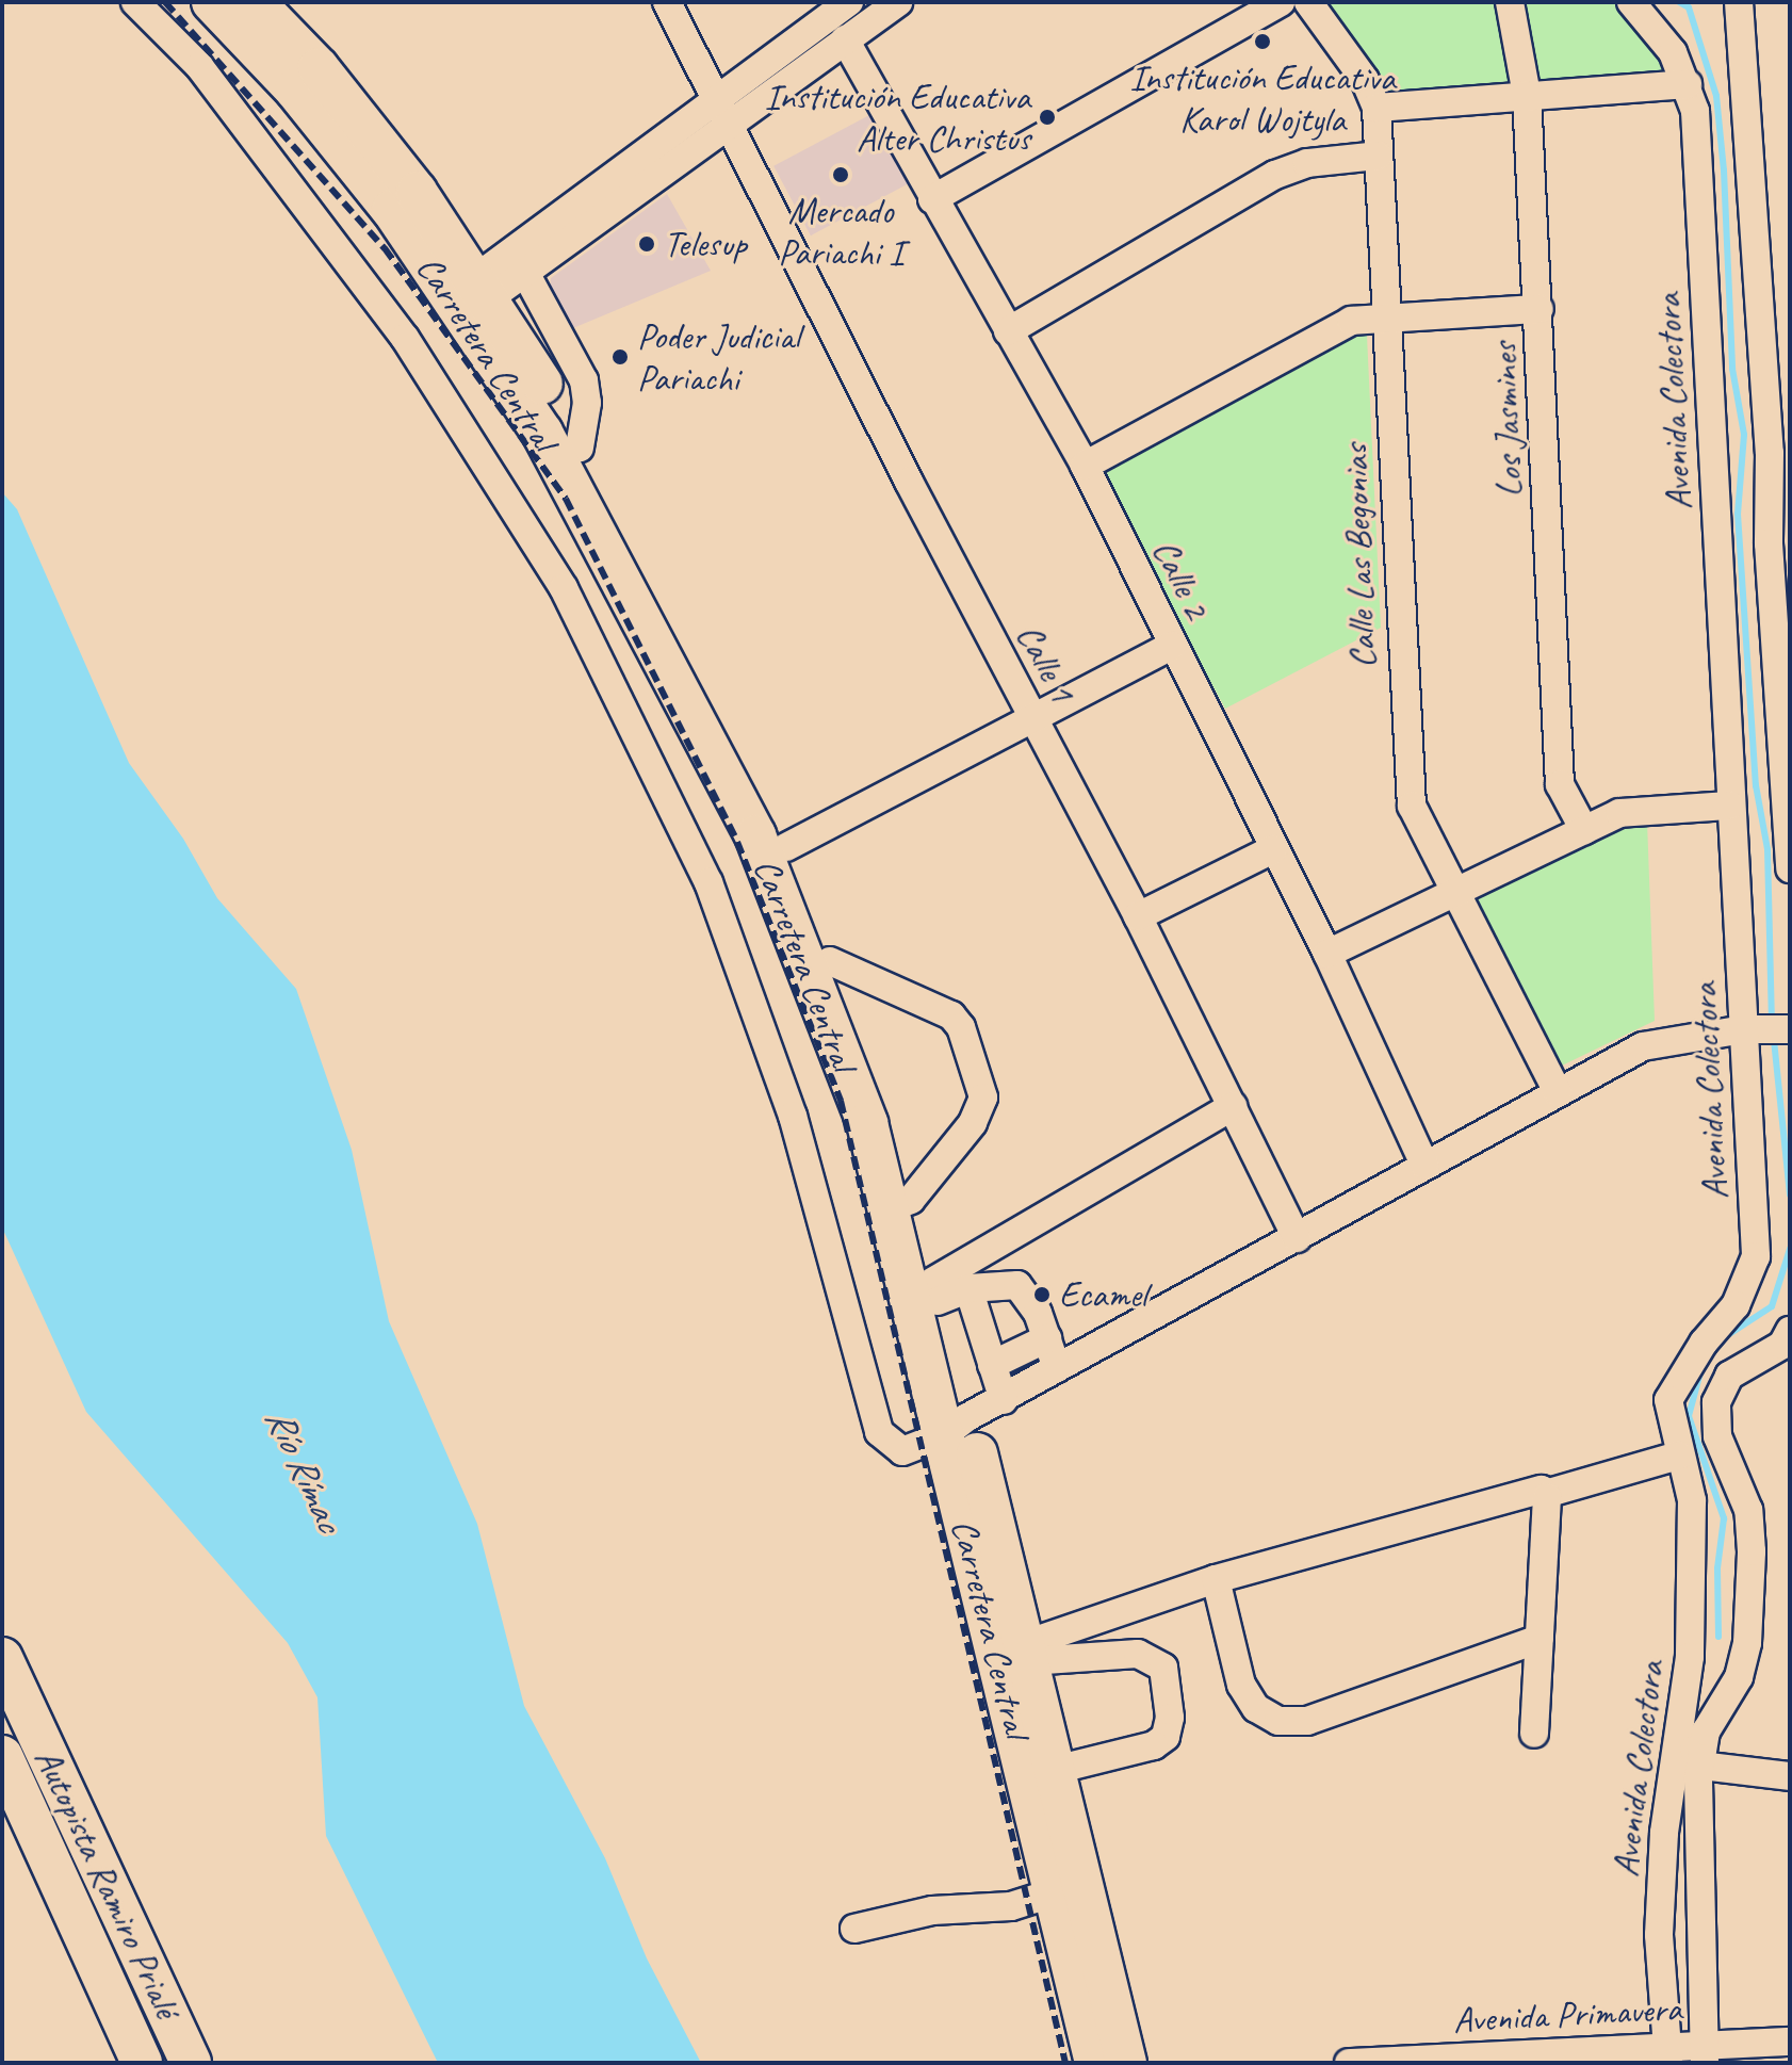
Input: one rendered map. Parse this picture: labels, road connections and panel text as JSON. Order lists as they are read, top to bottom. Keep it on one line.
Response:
{"streets":{"highway":["Carretera Central","Autopista Ramiro Prialé"],"street":["Avenida Colectora","Los Jasmines","Calle Las Begonias","Calle 2","Calle 1","Avenida Primavera"]},"crossings":[["Avenida Colectora","Avenida Primavera"]],"water":["Río Rímac"],"places":["Institución Educativa Karol Wojtyla","Institución Educativa Alter Christus","Mercado Pariachi I","Telesup","Poder Judicial Pariachi","Ecamel"]}
